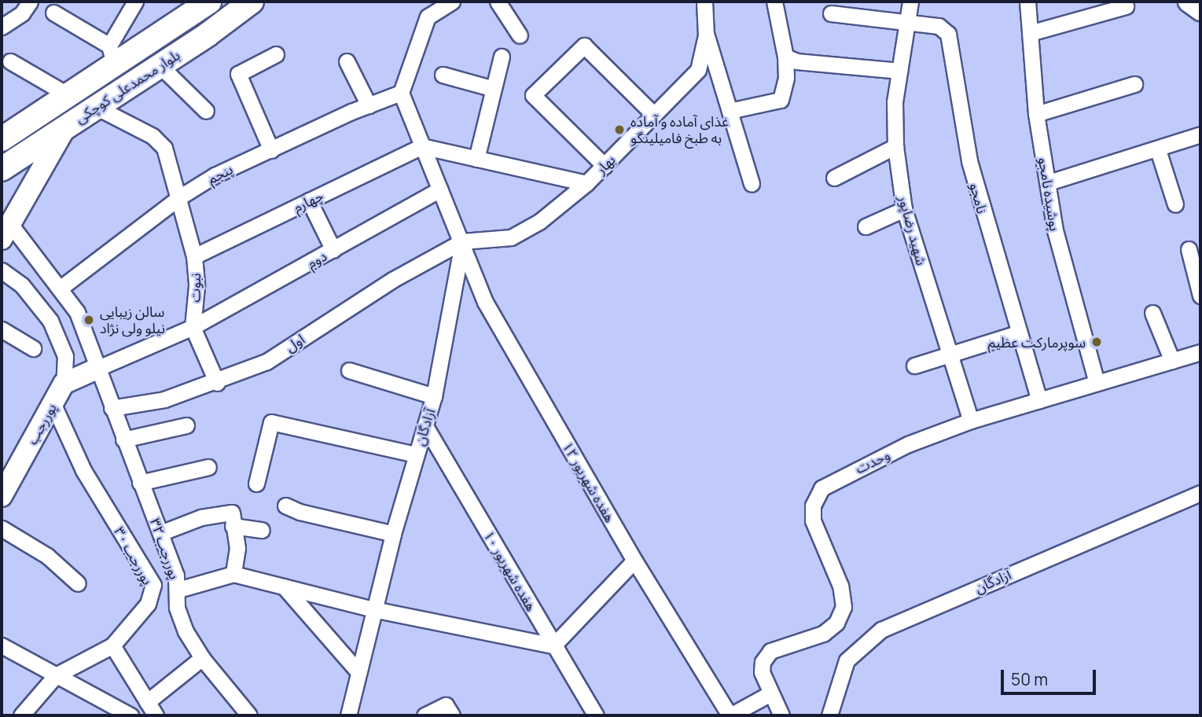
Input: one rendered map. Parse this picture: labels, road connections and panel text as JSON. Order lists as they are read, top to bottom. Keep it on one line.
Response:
{"streets":{"main road":["بلوار محمدعلی کوچکی"],"street":["بهار","پنجم","پوشیده نامجو","نامجو","چهارم","شهید رضاپور","دوم","نبوت","اول","پوررجب","آزادگان","وحدت","هفده شهریور ۱۲","پوررجب ۳۲","پوررجب ۳۰","هفده شهریور ۱۰"]},"crossings":[["بلوار محمدعلی کوچکی","نبوت"],["بهار","اول"],["بهار","آزادگان"],["بهار","هفده شهریور ۱۲"],["پنجم","نبوت"],["پنجم","هفده شهریور ۱۲"],["پنجم","پوررجب ۳۲"],["پوشیده نامجو","وحدت"],["نامجو","شهید رضاپور"],["نامجو","وحدت"],["چهارم","نبوت"],["چهارم","هفده شهریور ۱۲"],["شهید رضاپور","وحدت"],["دوم","نبوت"],["دوم","هفده شهریور ۱۲"],["اول","آزادگان"],["اول","هفده شهریور ۱۲"],["اول","پوررجب ۳۲"],["پوررجب","پوررجب ۳۰"],["آزادگان","هفده شهریور ۱۲"],["آزادگان","هفده شهریور ۱۰"]],"places":["غذای آماده و آماده به طبخ فامیلینگو","سالن زیبایی نیلو ولی نژاد","سوپرمارکت عظیم"],"scale_bar":"50 m"}
